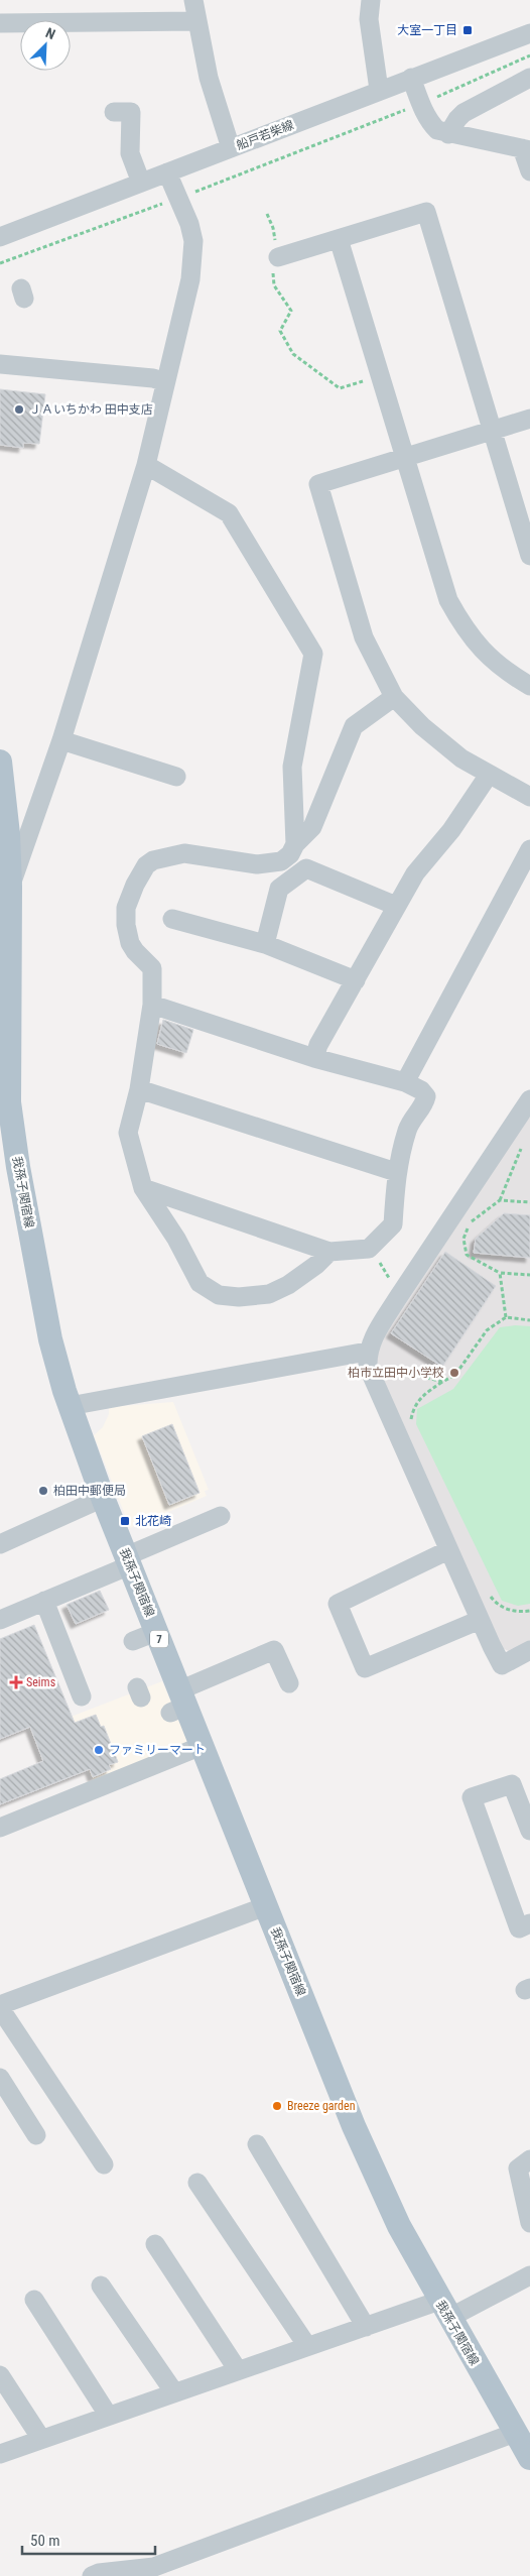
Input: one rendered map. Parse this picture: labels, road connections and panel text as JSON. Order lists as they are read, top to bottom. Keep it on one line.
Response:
{"streets":{"main road":["我孫子関宿線","7"],"street":["船戸若柴線"]},"places":{"transit":["大室一丁目","北花崎"],"other":["ＪＡいちかわ 田中支店","柏市立田中小学校","柏田中郵便局","ファミリーマート","Breeze garden"],"health":["Seims"]},"scale_bar":"50 m","north":"top right"}
